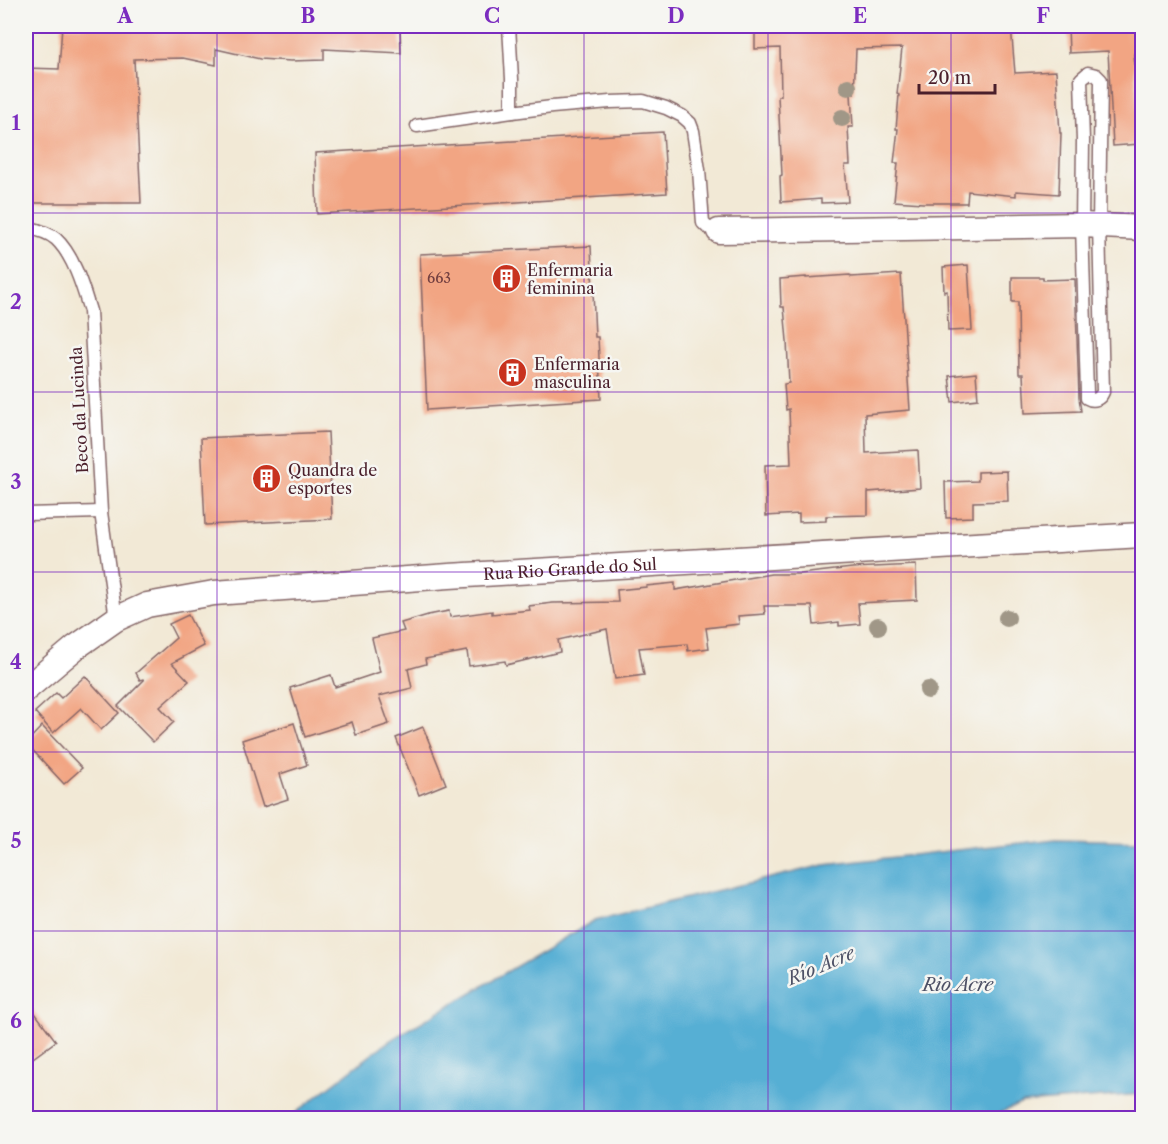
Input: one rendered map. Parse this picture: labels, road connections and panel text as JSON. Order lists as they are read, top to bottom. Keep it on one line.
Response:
{"streets":{"street":["Rua Rio Grande do Sul"],"lane":["Beco da Lucinda"]},"crossings":[["Beco da Lucinda","Rua Rio Grande do Sul"]],"water":["Río Acre","Rio Acre"],"places":{"building":["Enfermaria feminina","Enfermaria masculina","Quandra de esportes"]},"house_numbers":["663"],"scale_bar":"20 m","grid":{"columns":["A","B","C","D","E","F"],"rows":["1","2","3","4","5","6"]}}
